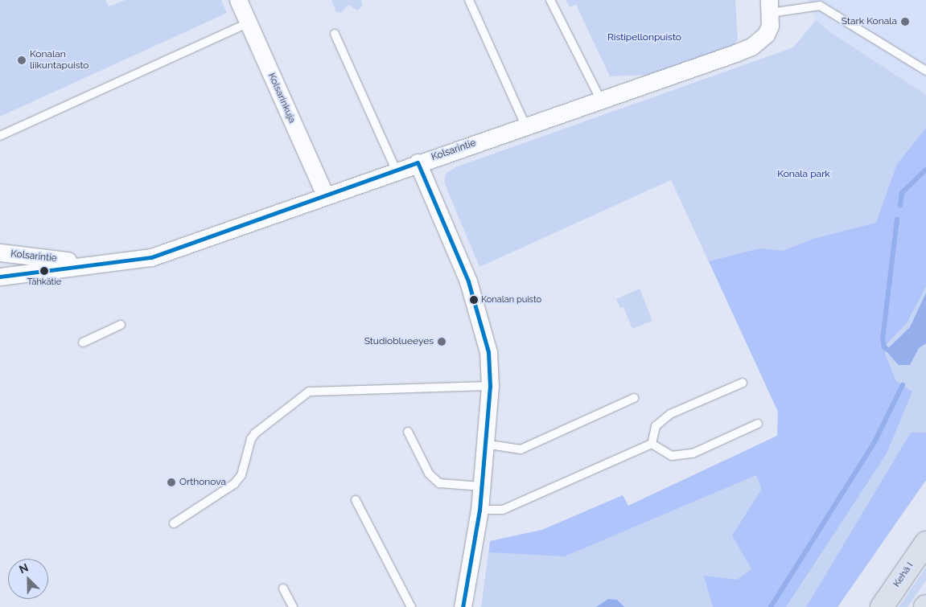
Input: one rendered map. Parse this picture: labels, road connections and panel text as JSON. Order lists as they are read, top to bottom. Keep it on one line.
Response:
{"streets":{"highway":["Kehä I"],"street":["Kolsarinkuja","Kolsarintie"]},"crossings":[["Kolsarinkuja","Kolsarintie"]],"parks":["Ristipellonpuisto","Konala park"],"places":["Stark Konala","Konalan liikuntapuisto","Tähkätie","Konalan puisto","Studioblueeyes","Orthonova"],"north":"top left"}
